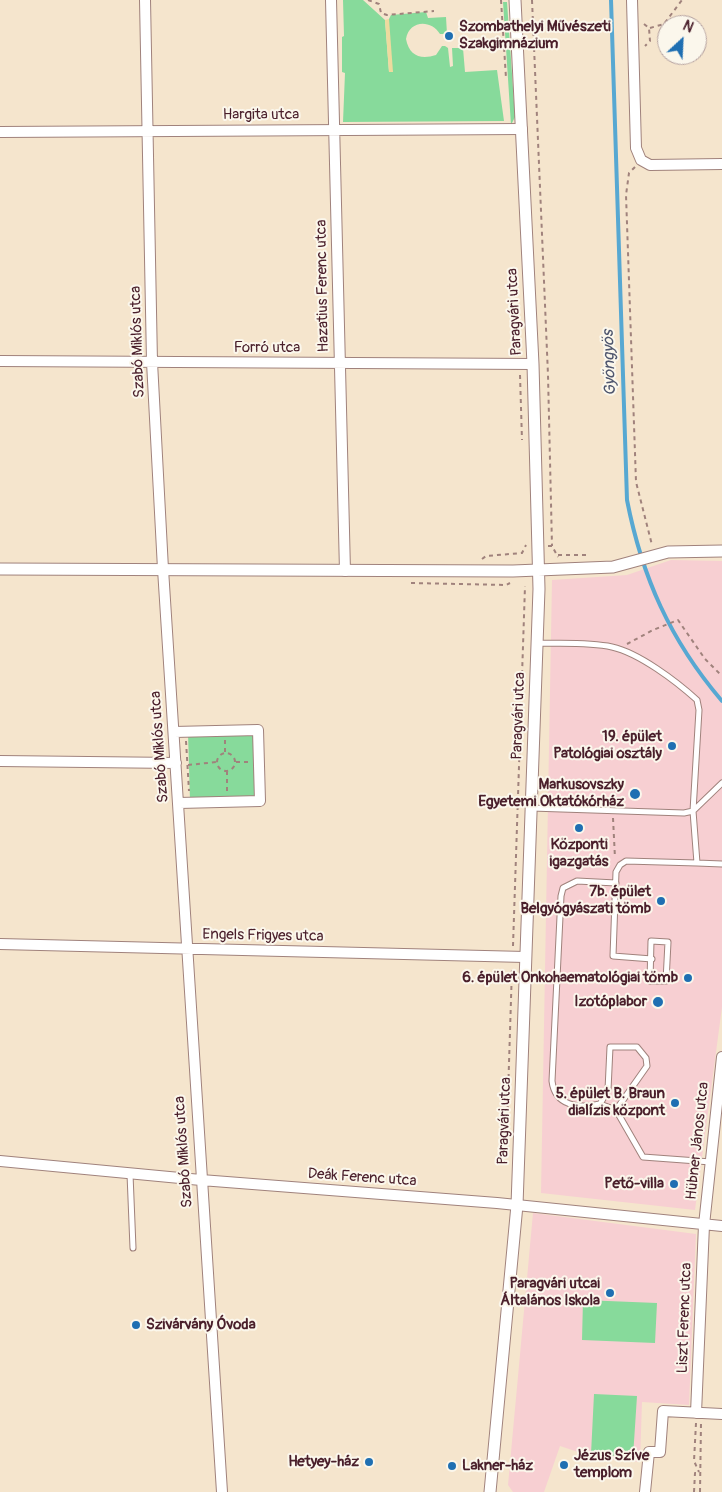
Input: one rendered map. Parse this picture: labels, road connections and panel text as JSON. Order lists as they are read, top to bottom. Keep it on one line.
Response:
{"streets":{"street":["Hargita utca","Hazatius Ferenc utca","Paragvári utca","Szabó Miklós utca","Forró utca","Engels Frigyes utca","Hübner János utca","Deák Ferenc utca","Liszt Ferenc utca"]},"crossings":[["Hargita utca","Hazatius Ferenc utca"],["Hargita utca","Paragvári utca"],["Hargita utca","Szabó Miklós utca"],["Hazatius Ferenc utca","Forró utca"],["Paragvári utca","Forró utca"],["Paragvári utca","Engels Frigyes utca"],["Paragvári utca","Deák Ferenc utca"],["Szabó Miklós utca","Forró utca"],["Szabó Miklós utca","Engels Frigyes utca"],["Szabó Miklós utca","Deák Ferenc utca"],["Hübner János utca","Deák Ferenc utca"],["Hübner János utca","Liszt Ferenc utca"],["Deák Ferenc utca","Liszt Ferenc utca"]],"water":["Gyöngyös"],"places":["Szombathelyi Művészeti Szakgimnázium","19. épület Patológiai osztály","Markusovszky Egyetemi Oktatókórház","Központi igazgatás","7b. épület Belgyógyászati tömb","6. épület Onkohaematológiai tömb","Izotóplabor","5. épület B. Braun dialízis központ","Pető-villa","Paragvári utcai Általános Iskola","Szivárvány Óvoda","Hetyey-ház","Jézus Szíve templom","Lakner-ház"],"north":"top right"}
